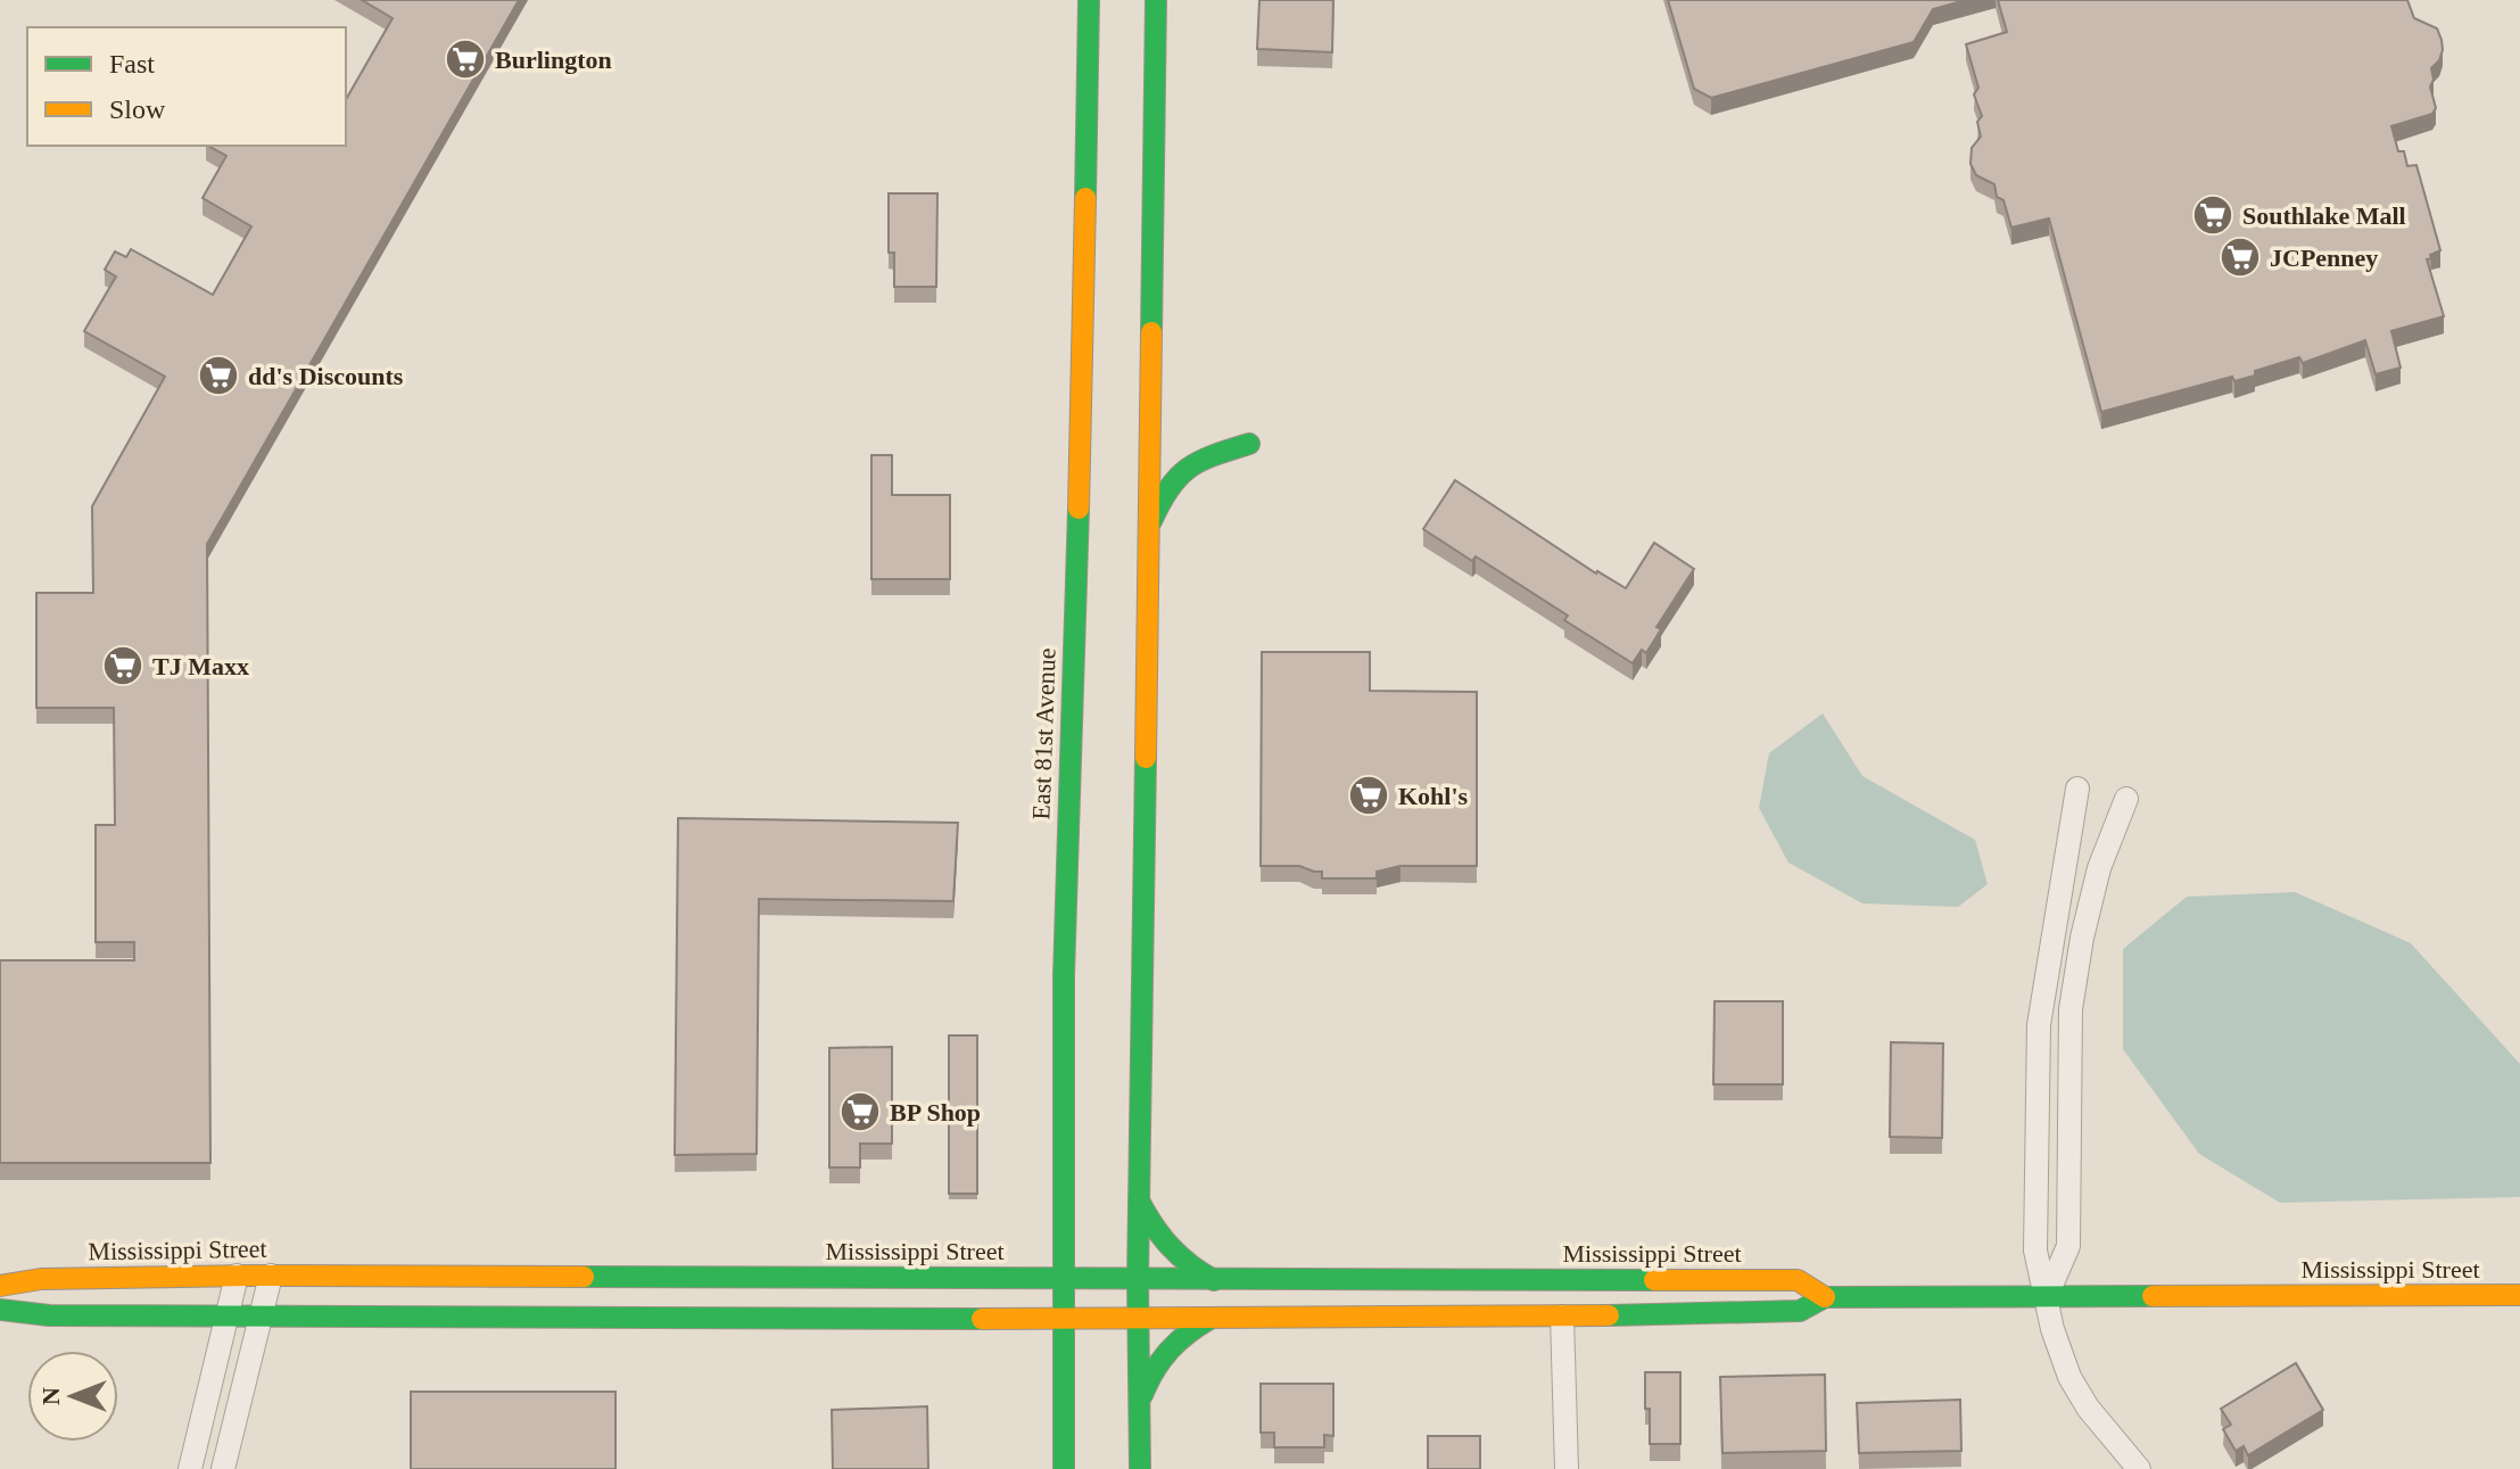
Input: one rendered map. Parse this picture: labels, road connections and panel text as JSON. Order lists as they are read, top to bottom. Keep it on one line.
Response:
{"streets":{"main road":["East 81st Avenue","Mississippi Street"]},"crossings":[["East 81st Avenue","Mississippi Street"]],"places":{"supermarket":["Burlington","Southlake Mall","JCPenney","dd's Discounts","TJ Maxx","Kohl's","BP Shop"]},"legend":["Fast","Slow"],"north":"left"}
